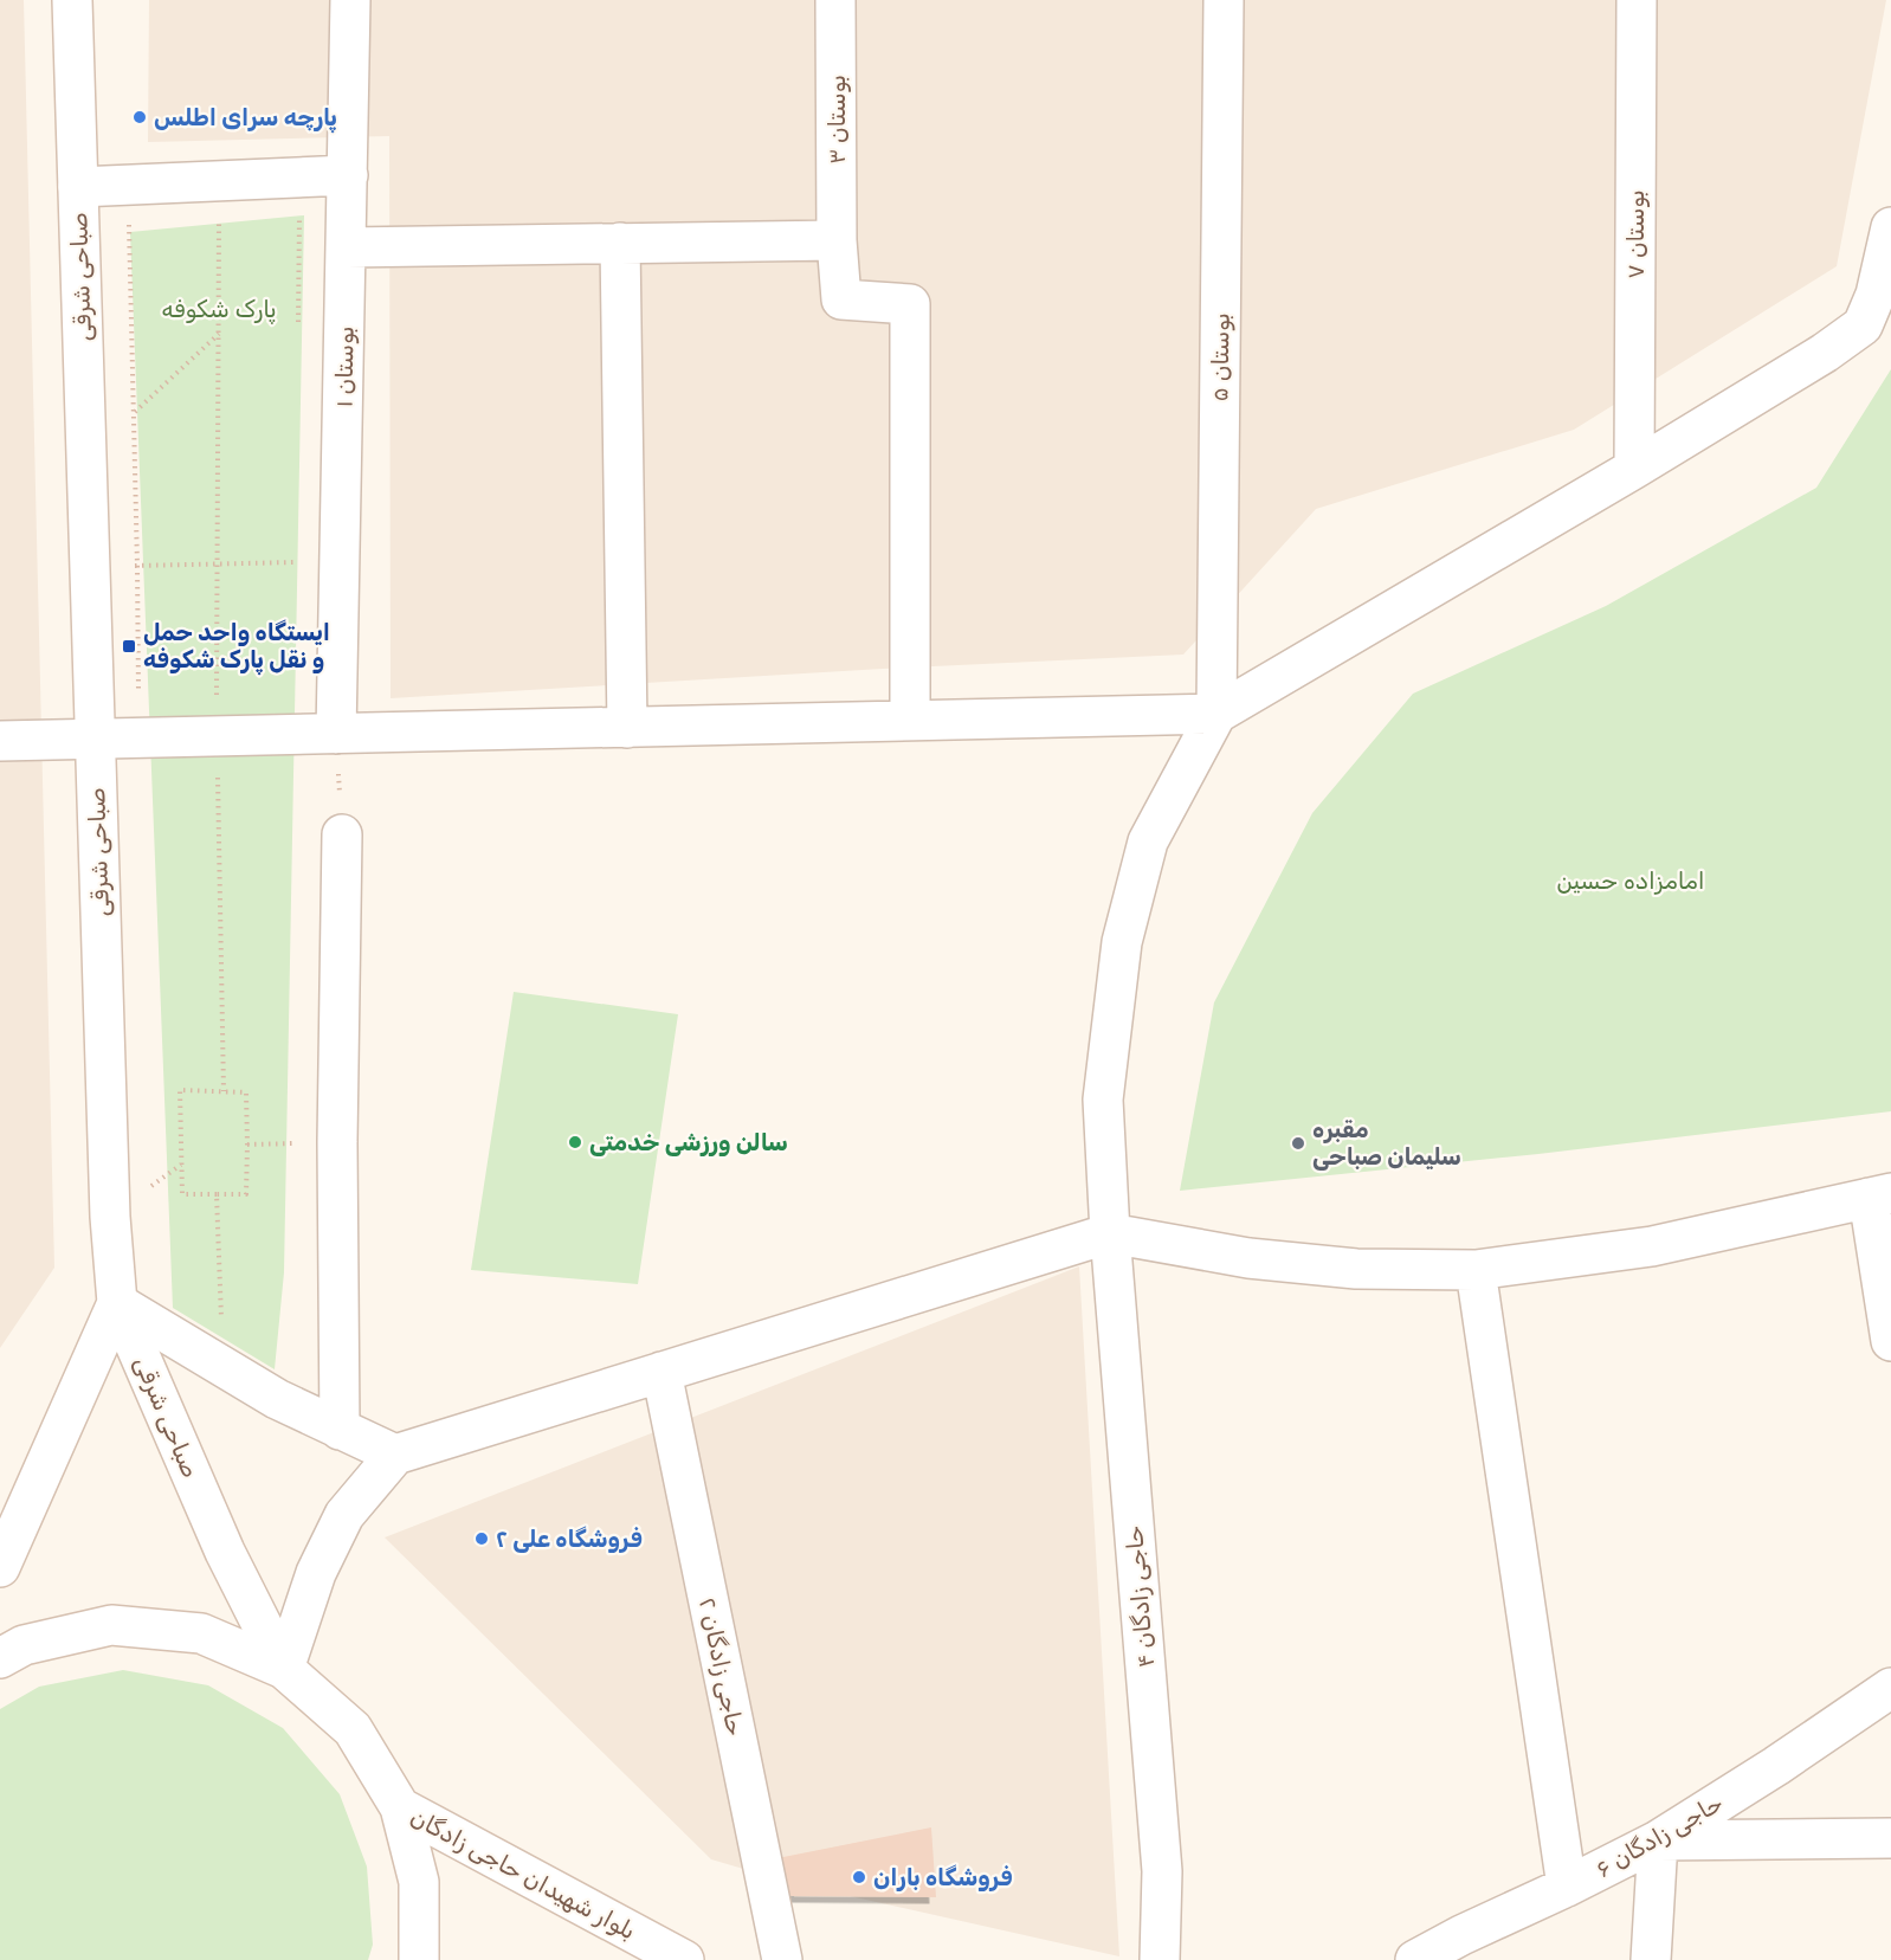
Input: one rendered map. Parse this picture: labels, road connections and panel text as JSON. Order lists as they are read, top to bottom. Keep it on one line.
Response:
{"streets":{"street":["بوستان ۳","بوستان ۷","صباحی شرقی","بوستان ۵","بوستان ۱","حاجی زادگان ۴","حاجی زادگان ۲","حاجی زادگان ۶","بلوار شهیدان حاجی زادگان"]},"crossings":[["بوستان ۵","حاجی زادگان ۴"]],"parks":["پارک شکوفه","امامزاده حسین"],"places":{"other":["پارچه سرای اطلس","سالن ورزشی خدمتی","مقبره سلیمان صباحی","فروشگاه علی ۲","فروشگاه باران"],"transit":["ایستگاه واحد حمل و نقل پارک شکوفه"]}}
